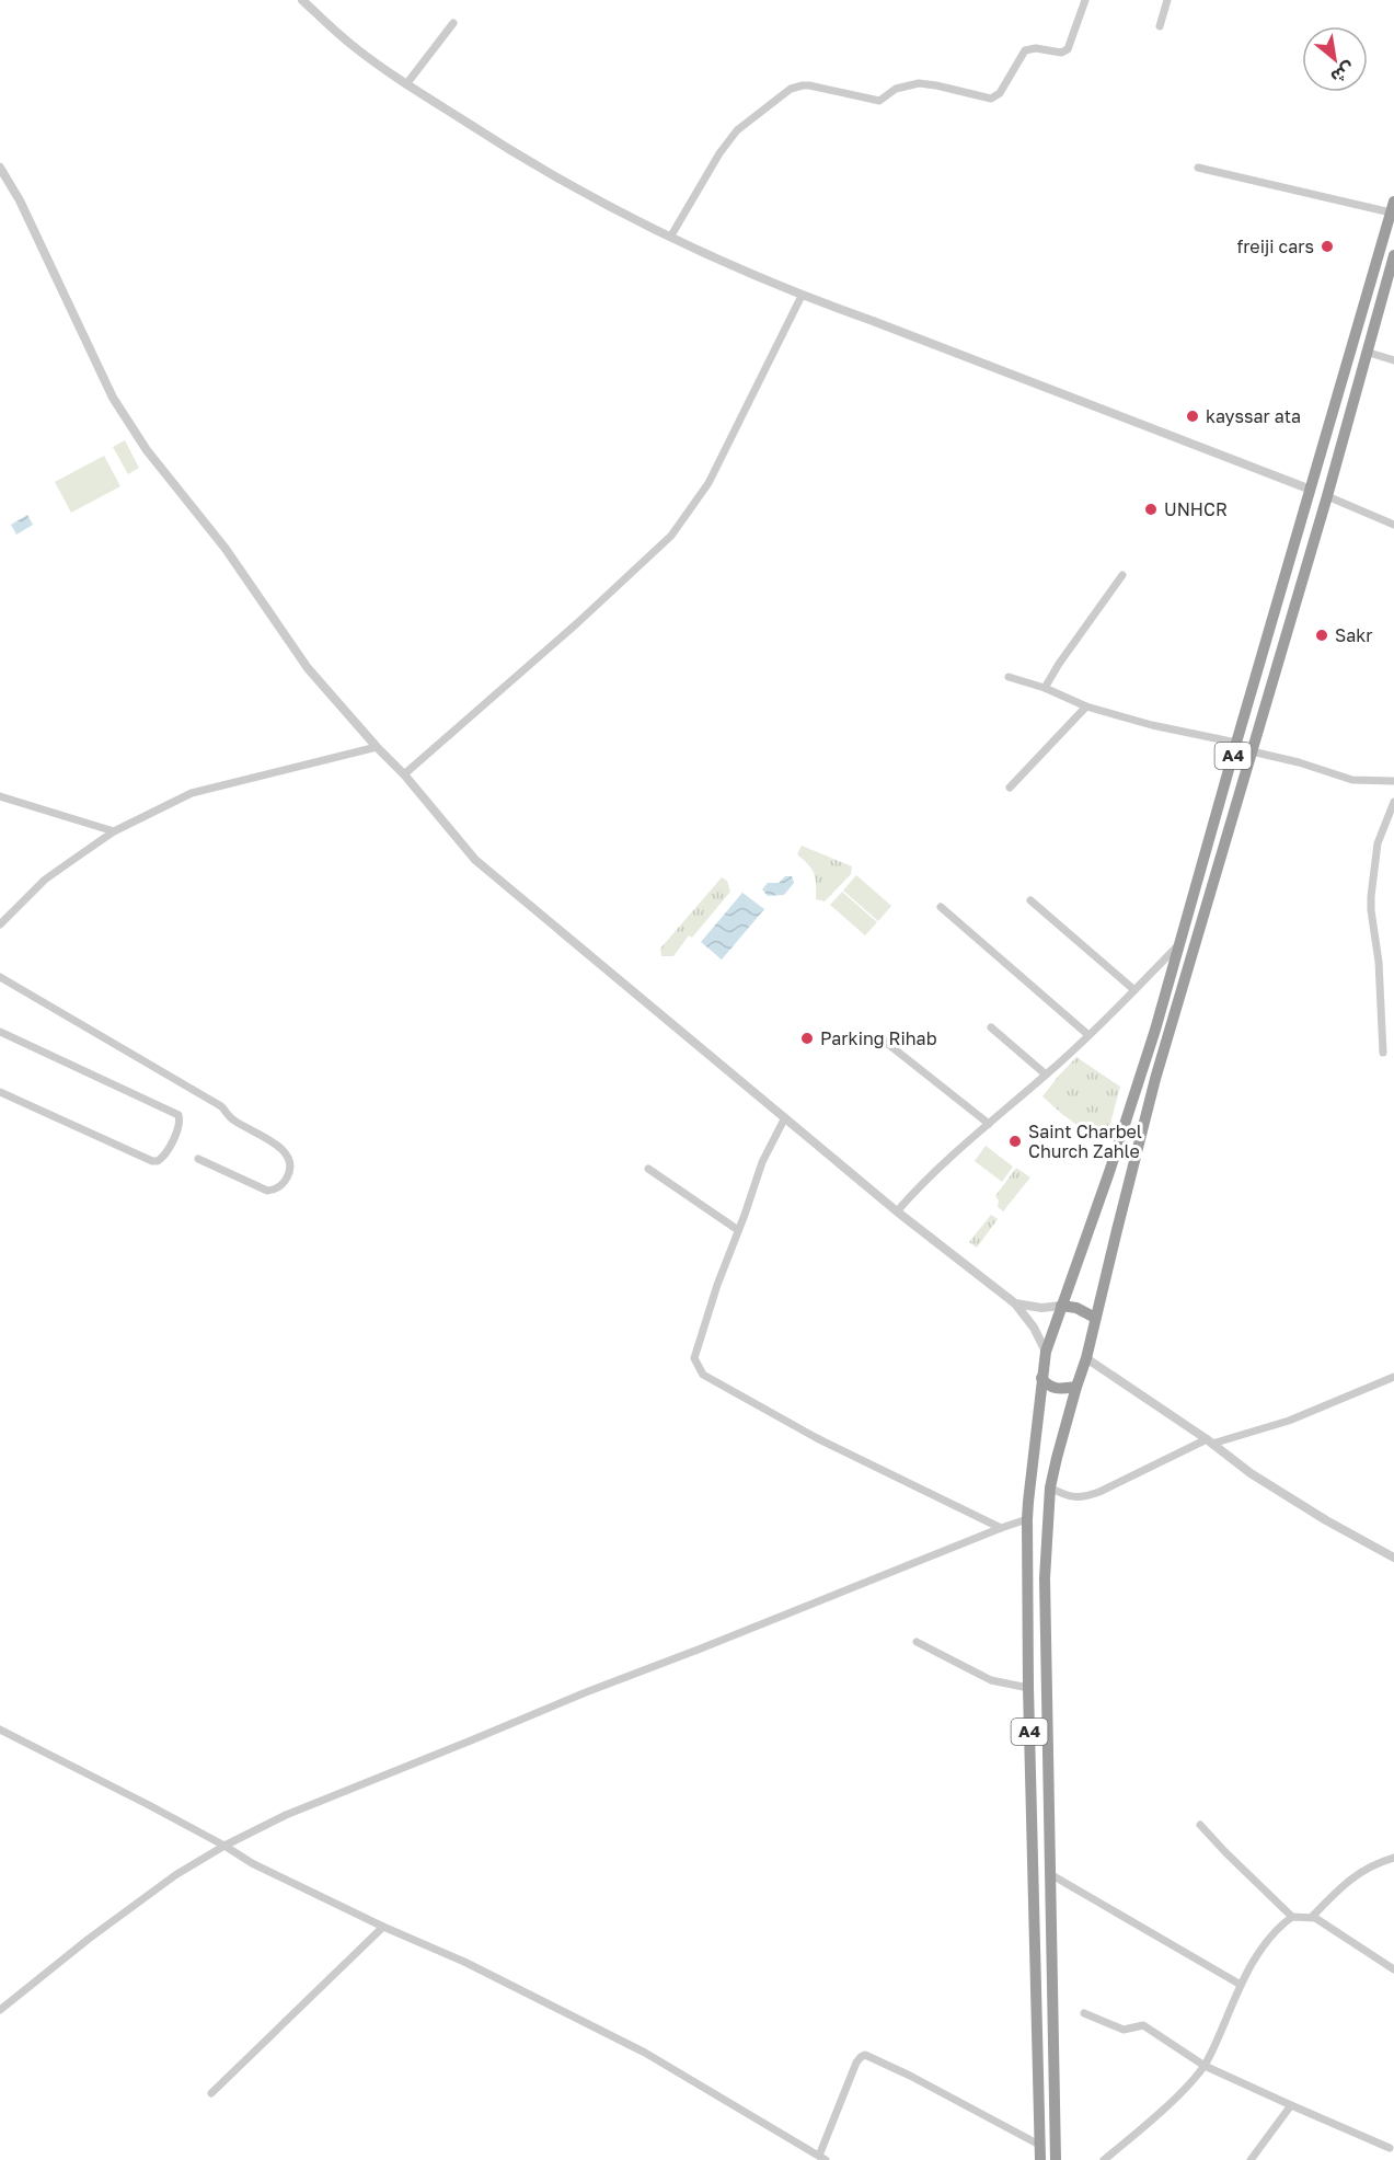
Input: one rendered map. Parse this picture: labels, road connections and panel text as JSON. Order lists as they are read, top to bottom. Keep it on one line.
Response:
{"streets":{"highway":["A4"]},"places":["freiji cars","kayssar ata","UNHCR","Sakr","Parking Rihab","Saint Charbel Church Zahle"],"north":"bottom right"}
